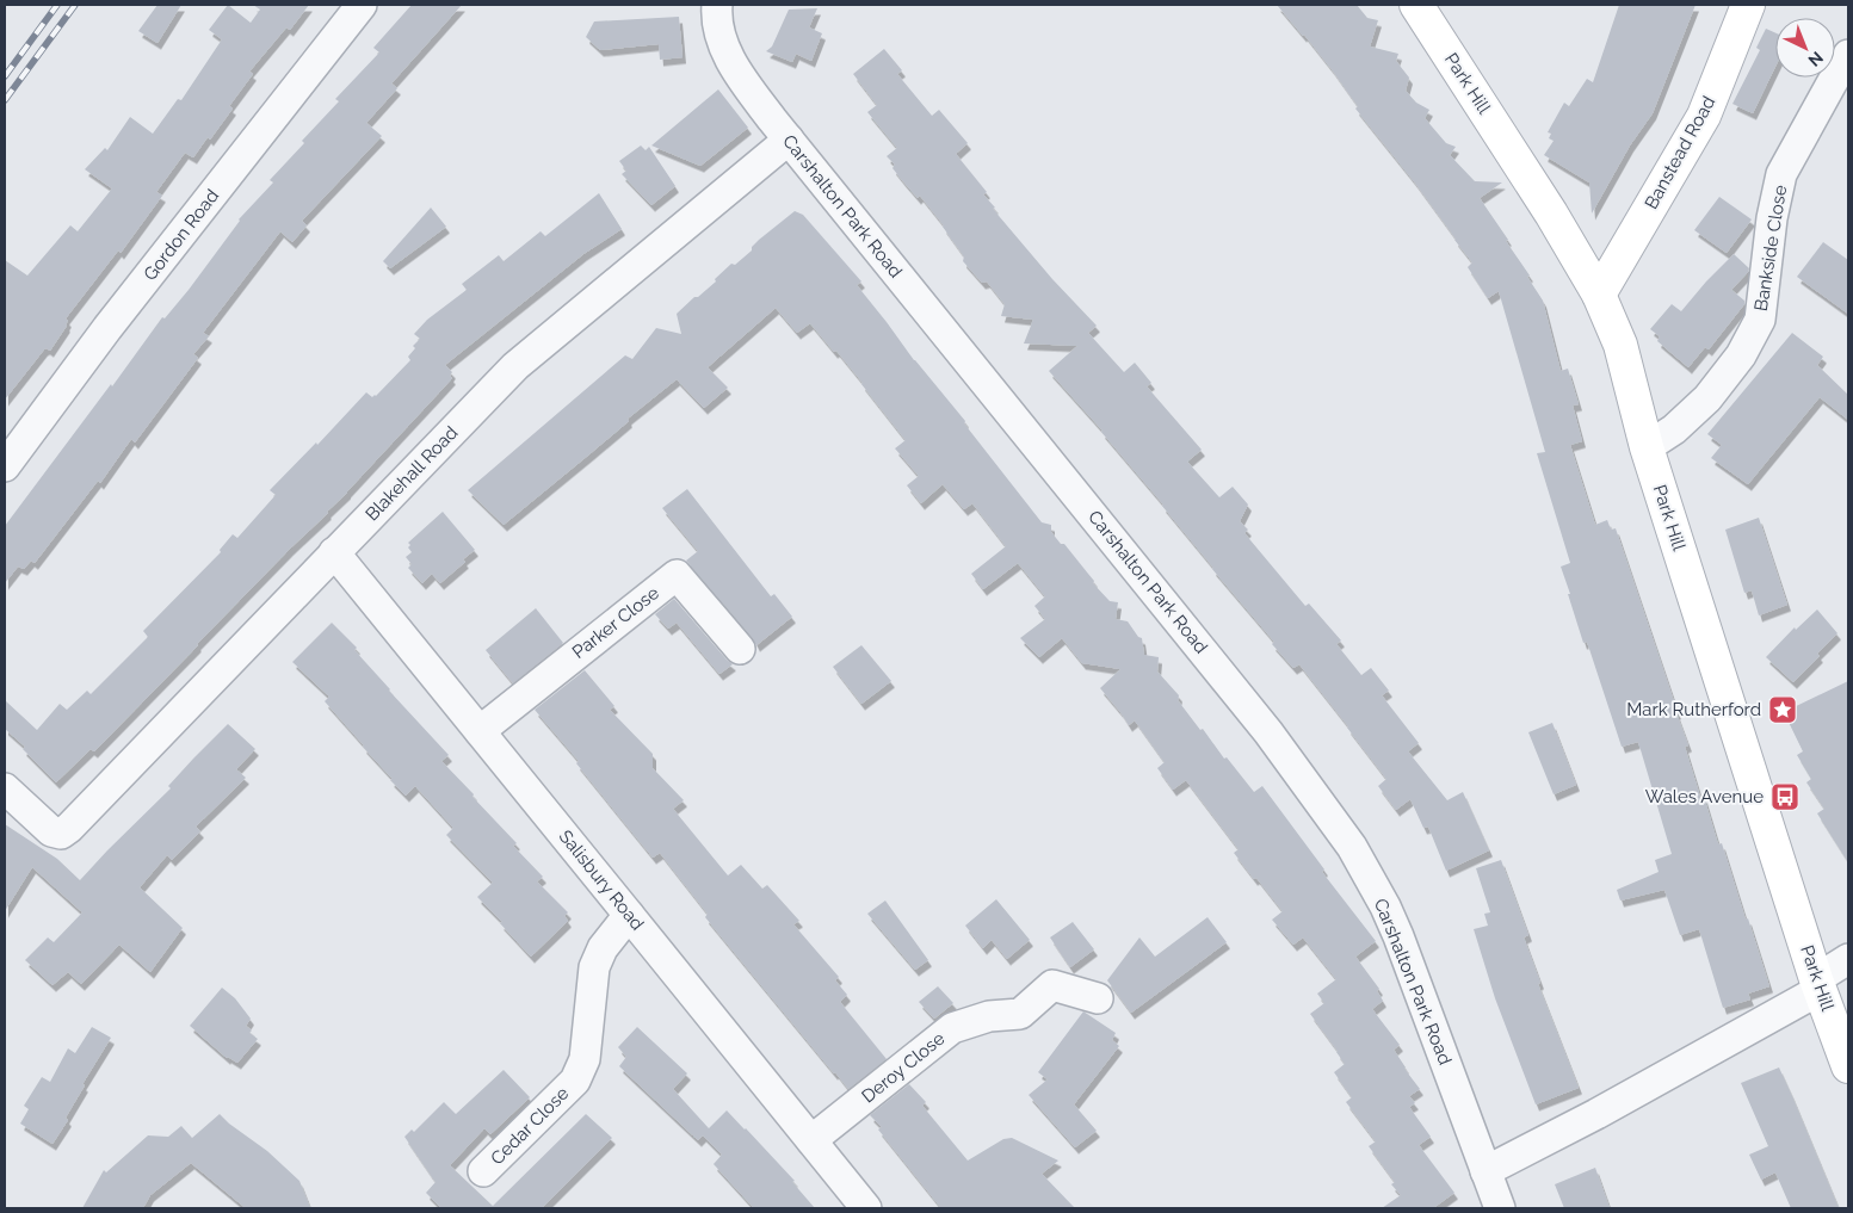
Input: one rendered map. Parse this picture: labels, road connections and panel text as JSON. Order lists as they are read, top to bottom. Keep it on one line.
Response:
{"streets":{"main road":["Park Hill","Banstead Road"],"street":["Carshalton Park Road","Gordon Road","Bankside Close","Blakehall Road","Parker Close","Salisbury Road","Deroy Close","Cedar Close"]},"crossings":[["Park Hill","Banstead Road"],["Park Hill","Bankside Close"],["Carshalton Park Road","Blakehall Road"],["Blakehall Road","Salisbury Road"],["Parker Close","Salisbury Road"],["Salisbury Road","Deroy Close"],["Salisbury Road","Cedar Close"]],"places":{"place":["Mark Rutherford"],"bus stop":["Wales Avenue"]},"north":"bottom right"}
